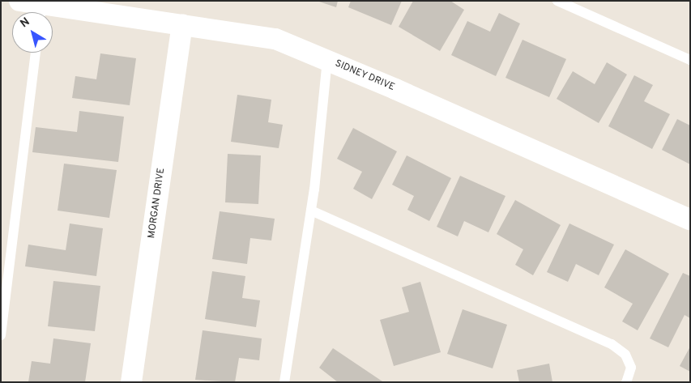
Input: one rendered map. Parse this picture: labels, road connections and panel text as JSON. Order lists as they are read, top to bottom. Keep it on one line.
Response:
{"streets":{"street":["SIDNEY DRIVE","MORGAN DRIVE"]},"crossings":[["SIDNEY DRIVE","MORGAN DRIVE"]],"north":"top left"}
